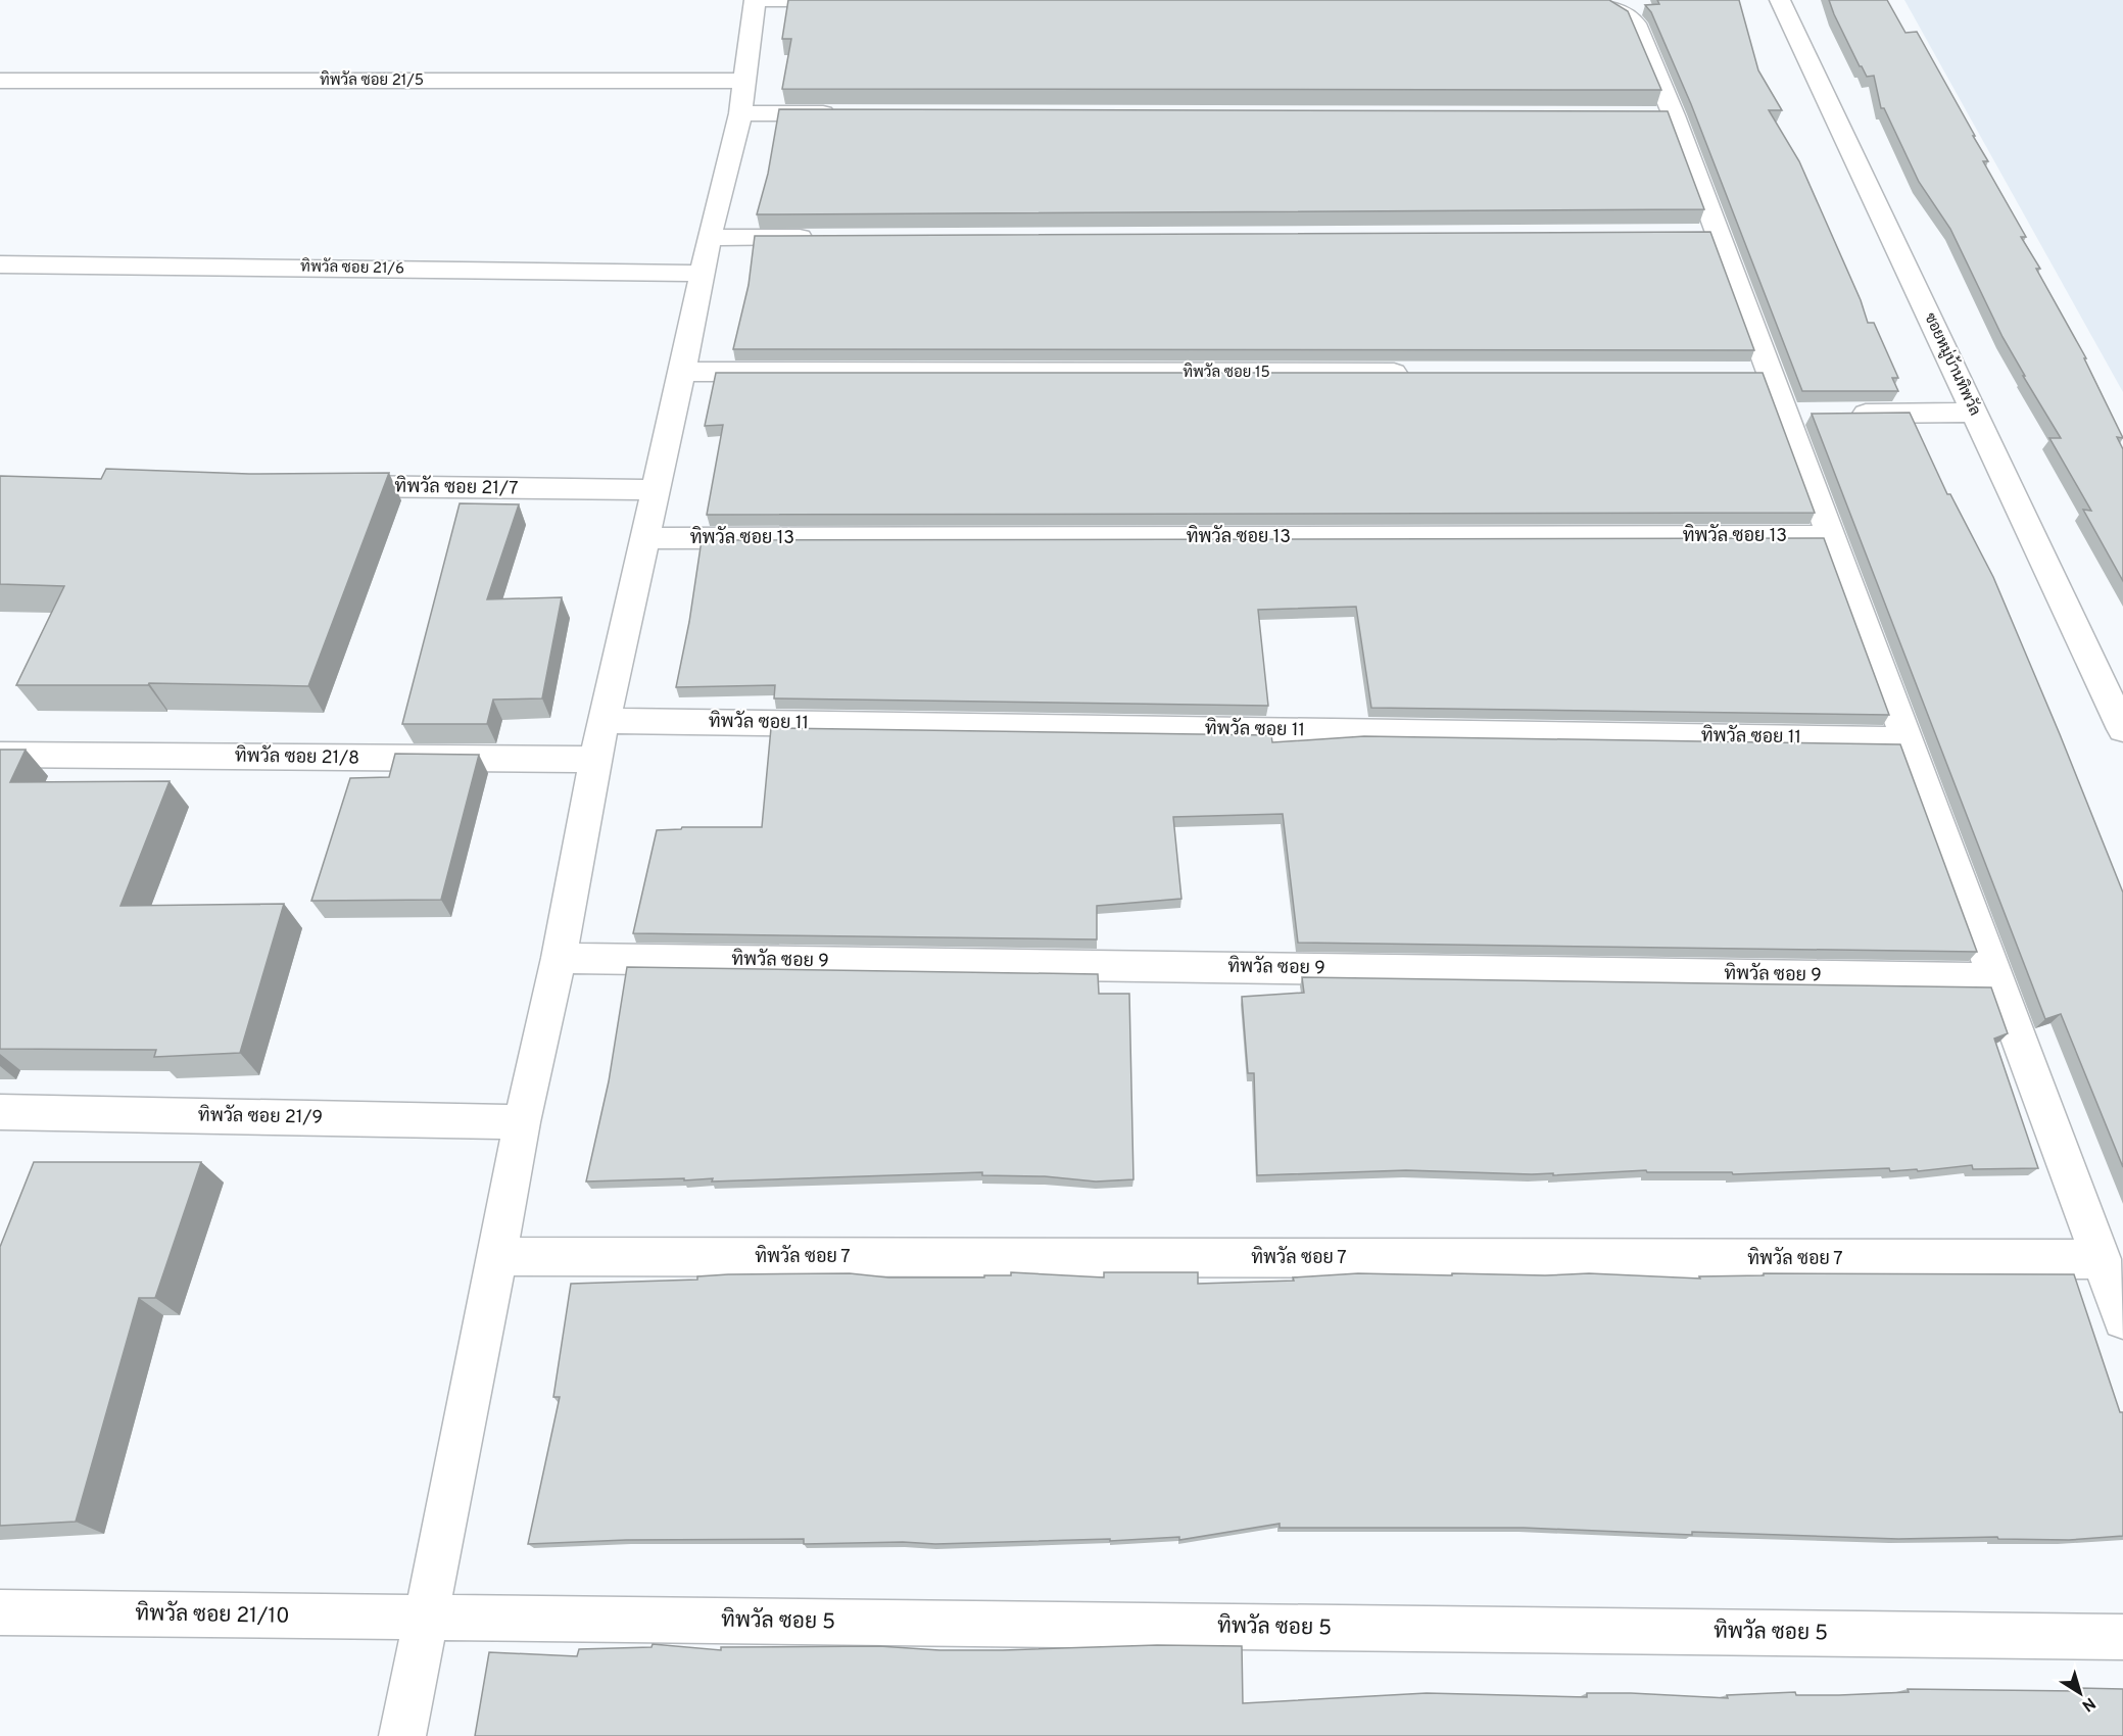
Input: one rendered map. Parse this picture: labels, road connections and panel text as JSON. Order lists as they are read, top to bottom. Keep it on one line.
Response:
{"streets":{"street":["ทิพวัล ซอย 21/5","ทิพวัล ซอย 21/6","ซอยหมู่บ้านทิพวัล","ทิพวัล ซอย 15","ทิพวัล ซอย 21/7","ทิพวัล ซอย 13","ทิพวัล ซอย 11","ทิพวัล ซอย 21/8","ทิพวัล ซอย 9","ทิพวัล ซอย 21/9","ทิพวัล ซอย 7","ทิพวัล ซอย 21/10","ทิพวัล ซอย 5"]},"crossings":[["ทิพวัล ซอย 21/10","ทิพวัล ซอย 5"]],"north":"bottom right"}
